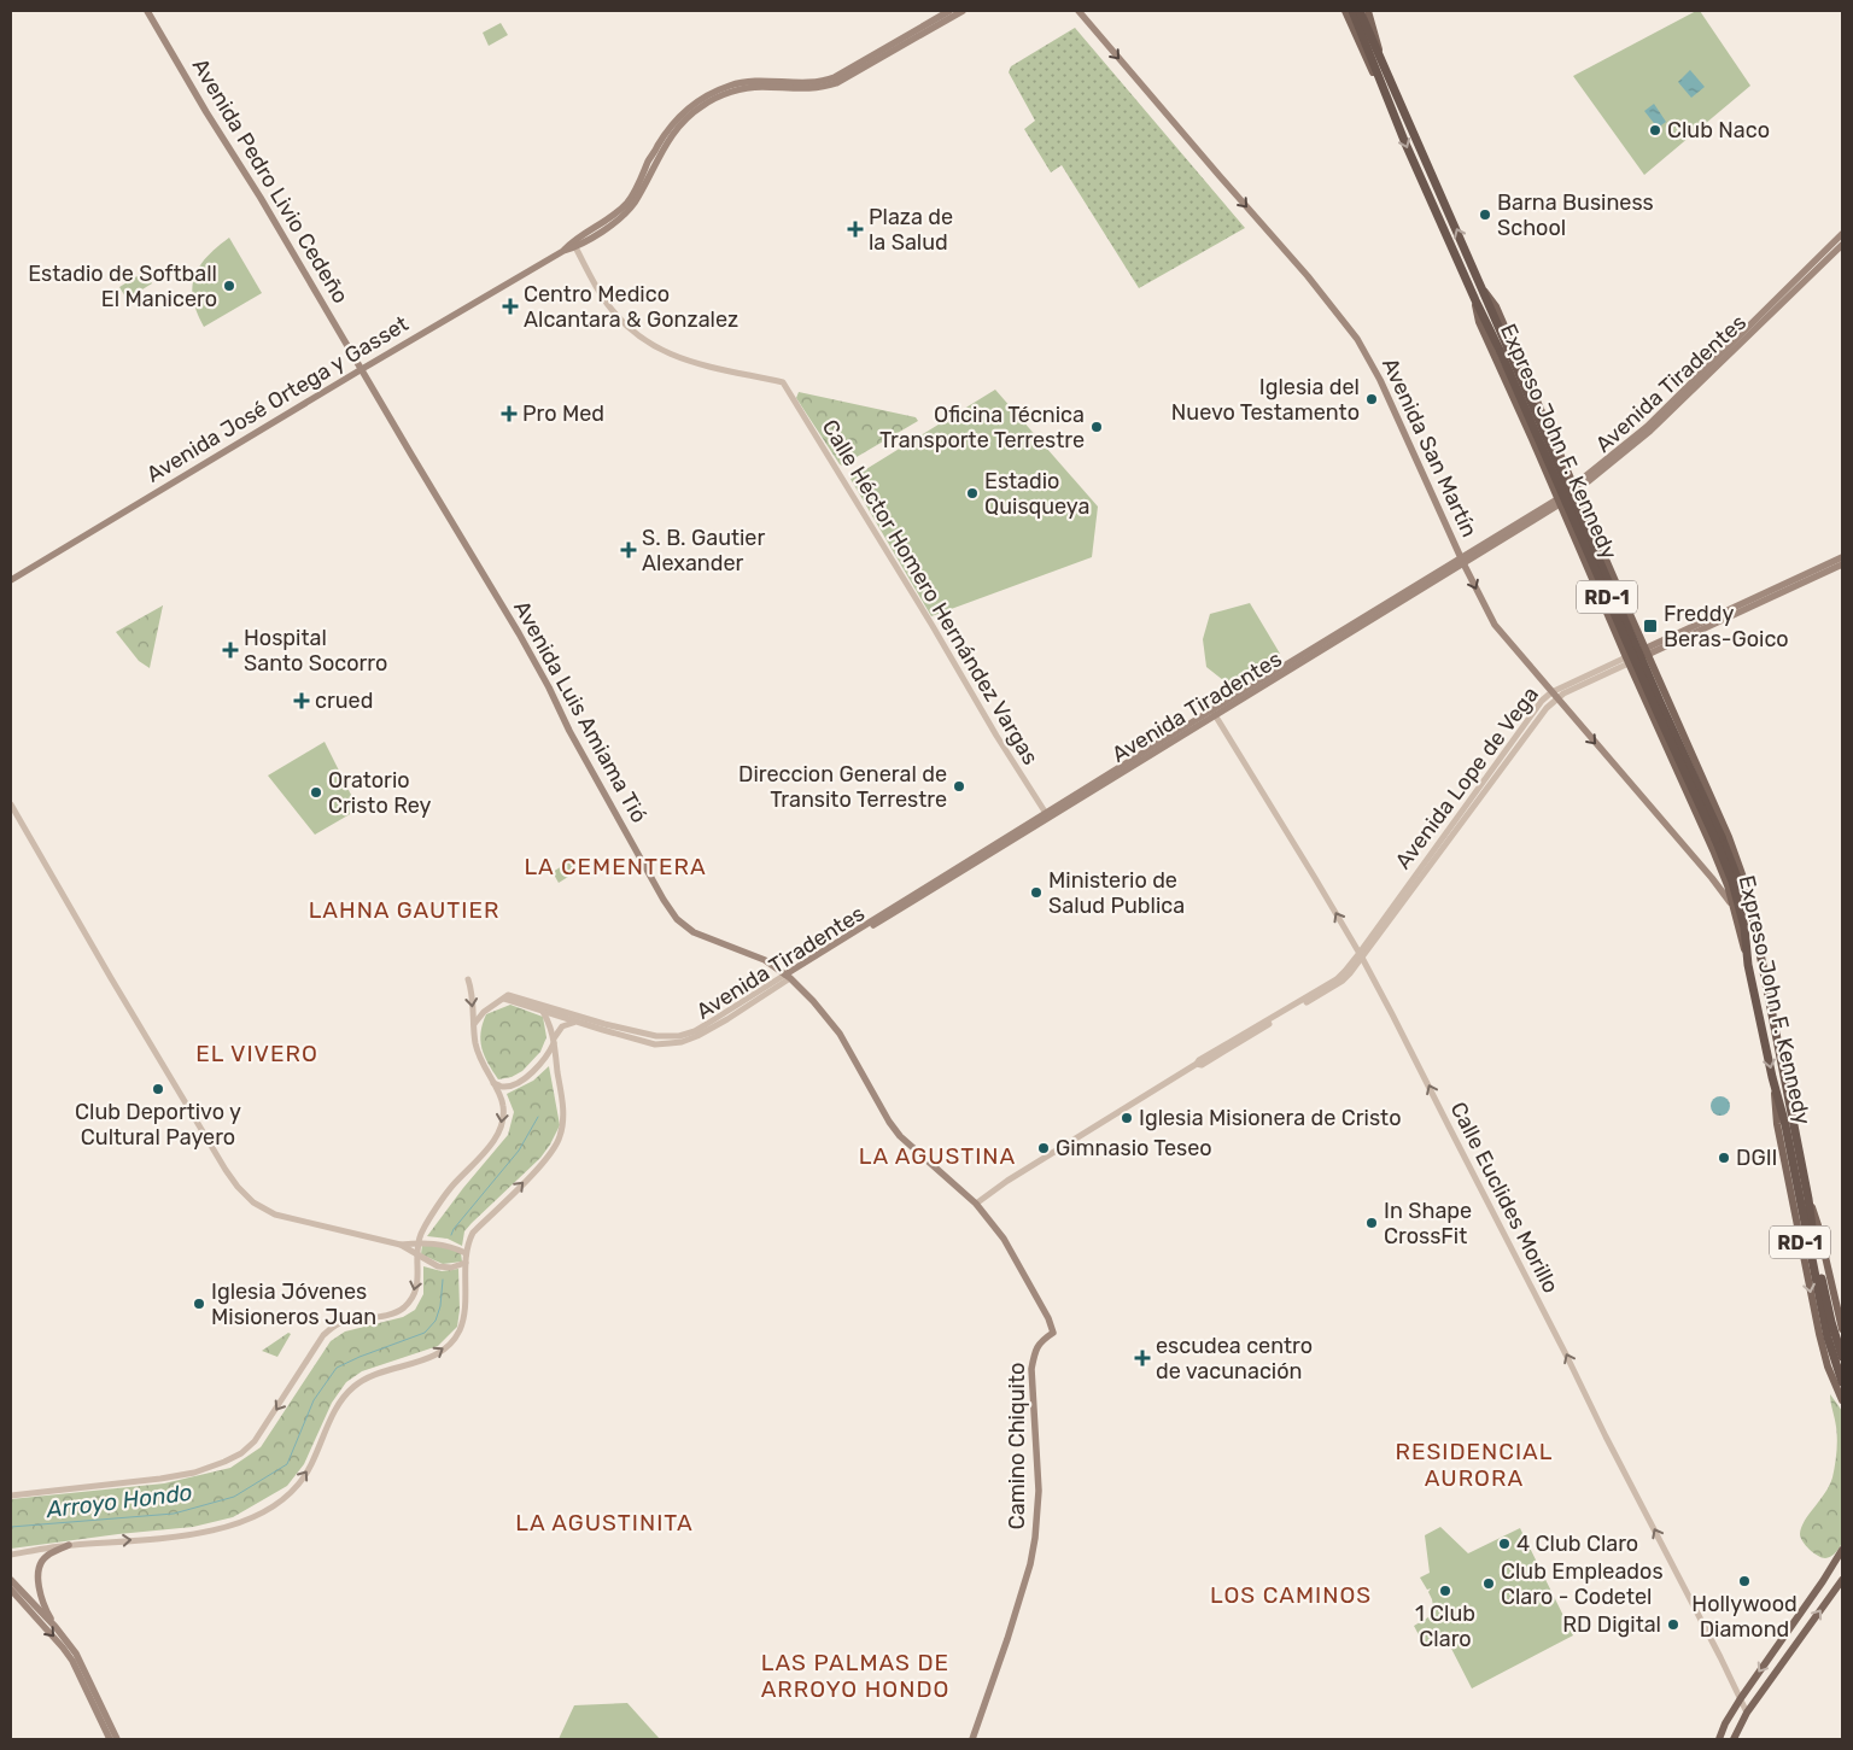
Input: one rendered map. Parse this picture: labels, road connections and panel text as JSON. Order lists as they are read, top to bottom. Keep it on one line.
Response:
{"streets":{"highway":["Expreso John F. Kennedy","RD-1"],"main road":["Avenida Pedro Livio Cedeño","Avenida Tiradentes","Avenida José Ortega y Gasset","Avenida San Martín","Avenida Luis Amiama Tió","Avenida Lope de Vega","Camino Chiquito"],"street":["Calle Héctor Homero Hernández Vargas","Calle Euclides Morillo"]},"crossings":[["Avenida Pedro Livio Cedeño","Avenida José Ortega y Gasset"],["Avenida Pedro Livio Cedeño","Avenida Luis Amiama Tió"],["Avenida Tiradentes","Avenida San Martín"],["Avenida Tiradentes","Calle Héctor Homero Hernández Vargas"],["Avenida Tiradentes","RD-1"],["Avenida Tiradentes","Avenida Luis Amiama Tió"],["Avenida Tiradentes","Calle Euclides Morillo"],["Avenida José Ortega y Gasset","Calle Héctor Homero Hernández Vargas"],["Avenida José Ortega y Gasset","Avenida Luis Amiama Tió"],["Expreso John F. Kennedy","RD-1"],["Avenida San Martín","RD-1"],["Avenida San Martín","Avenida Lope de Vega"],["RD-1","Avenida Lope de Vega"],["Avenida Luis Amiama Tió","Avenida Lope de Vega"],["Avenida Luis Amiama Tió","Camino Chiquito"],["Avenida Lope de Vega","Calle Euclides Morillo"]],"one_way":["Calle Euclides Morillo"],"districts":["LA CEMENTERA","LAHNA GAUTIER","EL VIVERO","LA AGUSTINA","RESIDENCIAL AURORA","LA AGUSTINITA","LOS CAMINOS","LAS PALMAS DE ARROYO HONDO"],"water":["Arroyo Hondo"],"places":{"other":["Club Naco","Barna Business School","Estadio de Softball El Manicero","Iglesia del Nuevo Testamento","Oficina Técnica Transporte Terrestre","Estadio Quisqueya","Direccion General de Transito Terrestre","Oratorio Cristo Rey","Ministerio de Salud Publica","Club Deportivo y Cultural Payero","Iglesia Misionera de Cristo","Gimnasio Teseo","DGII","In Shape CrossFit","Iglesia Jóvenes Misioneros Juan","4 Club Claro","Hollywood Diamond","Club Empleados Claro - Codetel","1 Club Claro","RD Digital"],"health":["Plaza de la Salud","Centro Medico Alcantara & Gonzalez","Pro Med","S. B. Gautier Alexander","Hospital Santo Socorro","crued","escudea centro de vacunación"],"transit":["Freddy Beras-Goico"]}}
